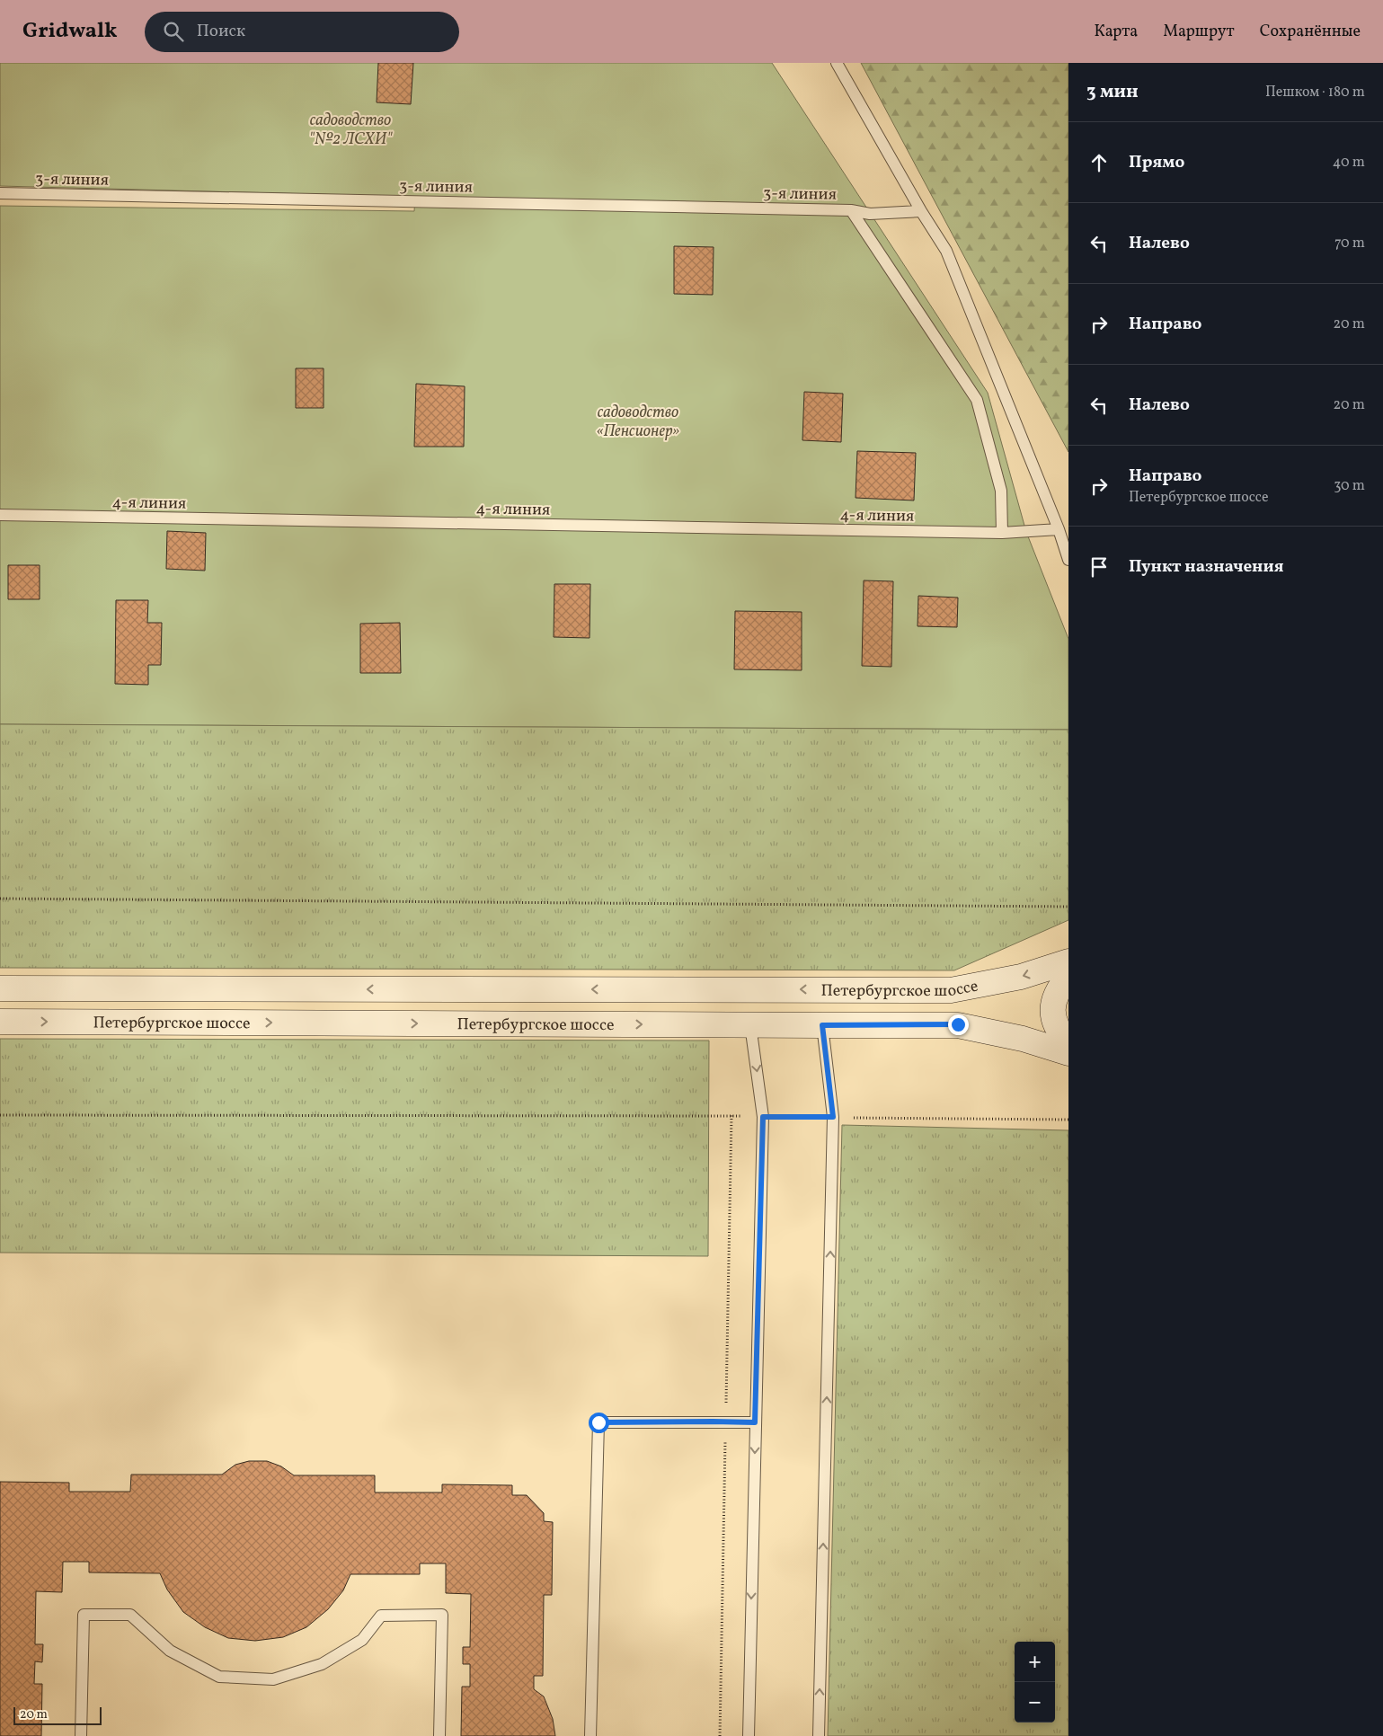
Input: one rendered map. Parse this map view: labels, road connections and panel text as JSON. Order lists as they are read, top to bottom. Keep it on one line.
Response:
{"streets":{"main road":["Петербургское шоссе"],"lane":["3-я линия","4-я линия"]},"parks":["садоводство \"№2 ЛСХИ\"","садоводство «Пенсионер»"],"scale_bar":"20 m","page":{"header":"Gridwalk","search":"Поиск","nav":["Карта","Маршрут","Сохранённые"],"heading":["3 мин","Пешком · 180 m"],"list":[["Прямо","40 m"],["Налево","70 m"],["Направо","20 m"],["Налево","20 m"],["Направо","Петербургское шоссе","30 m"],"Пункт назначения"],"map_buttons":["+","−"],"scale":"20 m"}}
